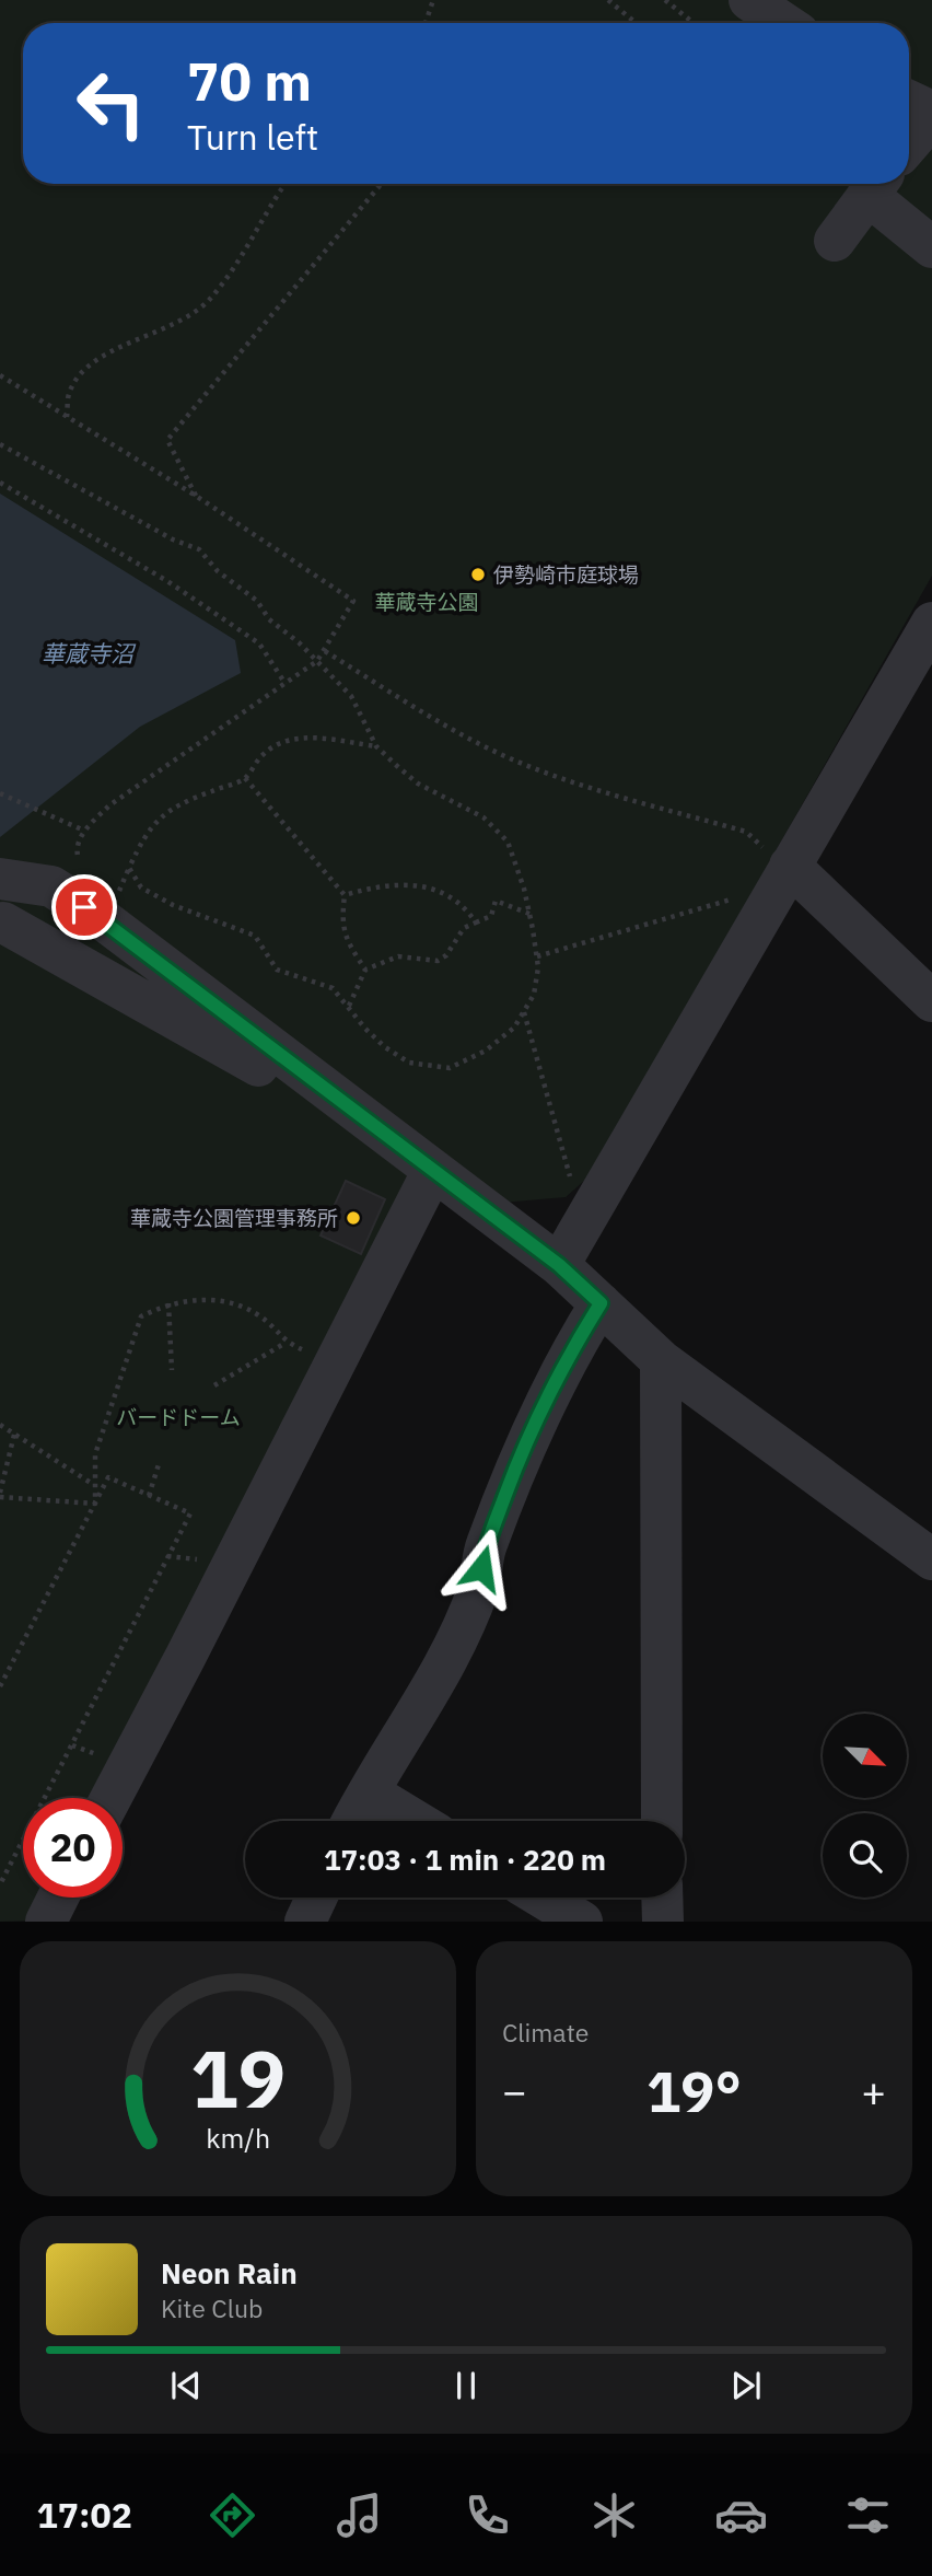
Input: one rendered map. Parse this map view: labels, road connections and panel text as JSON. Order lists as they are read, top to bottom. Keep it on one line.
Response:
{"water":["華蔵寺沼"],"parks":["華蔵寺公園","バードドーム"],"places":["伊勢崎市庭球場","華蔵寺公園管理事務所"],"north":"bottom right","page":{"turn":["70 m","Turn left"],"limit":"20","trip":"17:03 · 1 min · 220 m","tile":"Climate","heat":["−","19°","+"],"song":["Neon Rain","Kite Club"],"tabs":"17:02","gauge":["19","km/h"]}}
